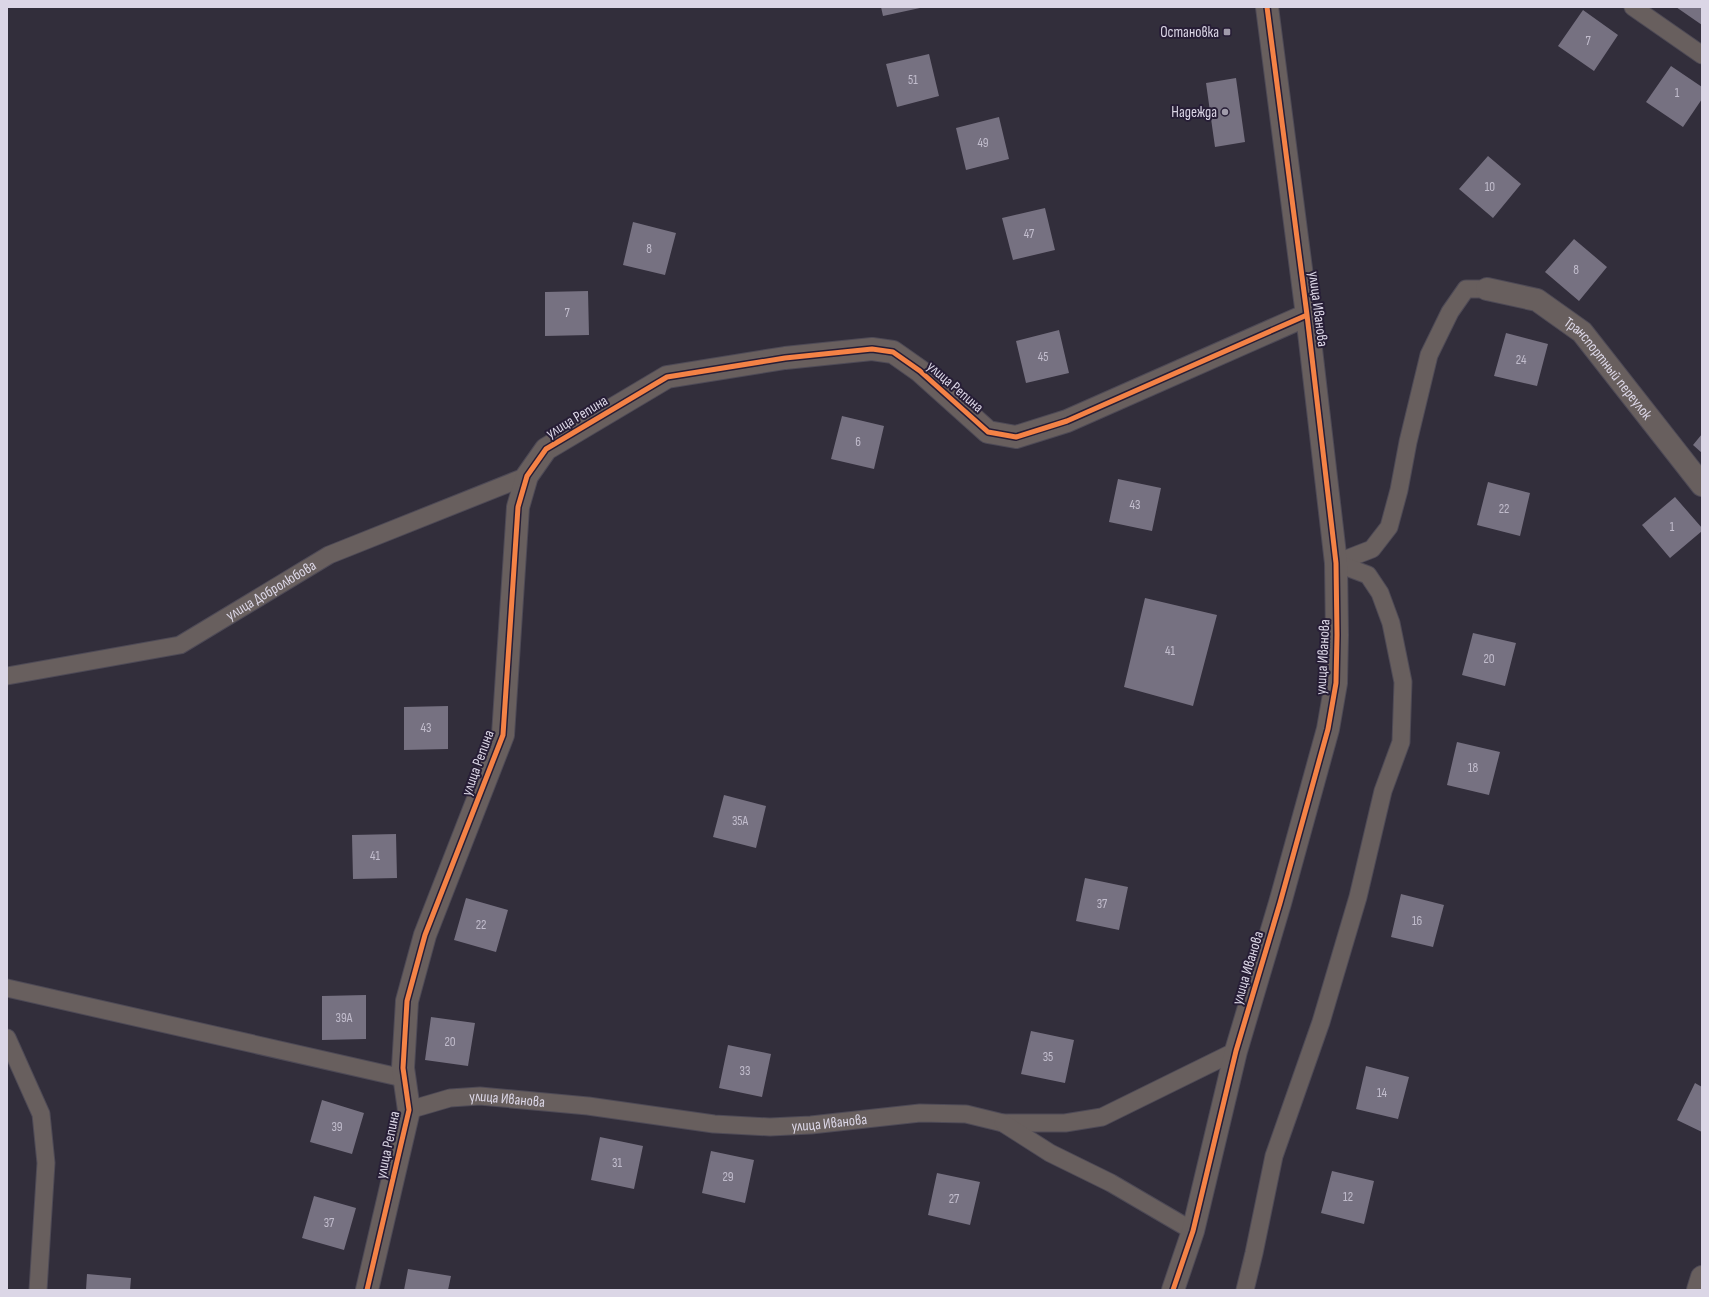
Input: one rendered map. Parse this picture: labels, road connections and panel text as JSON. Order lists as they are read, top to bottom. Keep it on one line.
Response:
{"streets":{"street":["улица Иванова","Транспортный переулок","улица Репина"],"lane":["улица Добролюбова"]},"crossings":[["улица Иванова","улица Репина"],["улица Репина","улица Добролюбова"]],"places":{"transit":["Остановка"],"other":["Надежда"]},"house_numbers":["7","51","1","49","10","47","8","8","7","45","24","6","43","22","1","41","20","43","18","35А","41","37","16","22","39А","20","35","33","14","39","31","29","12","27","37"]}
